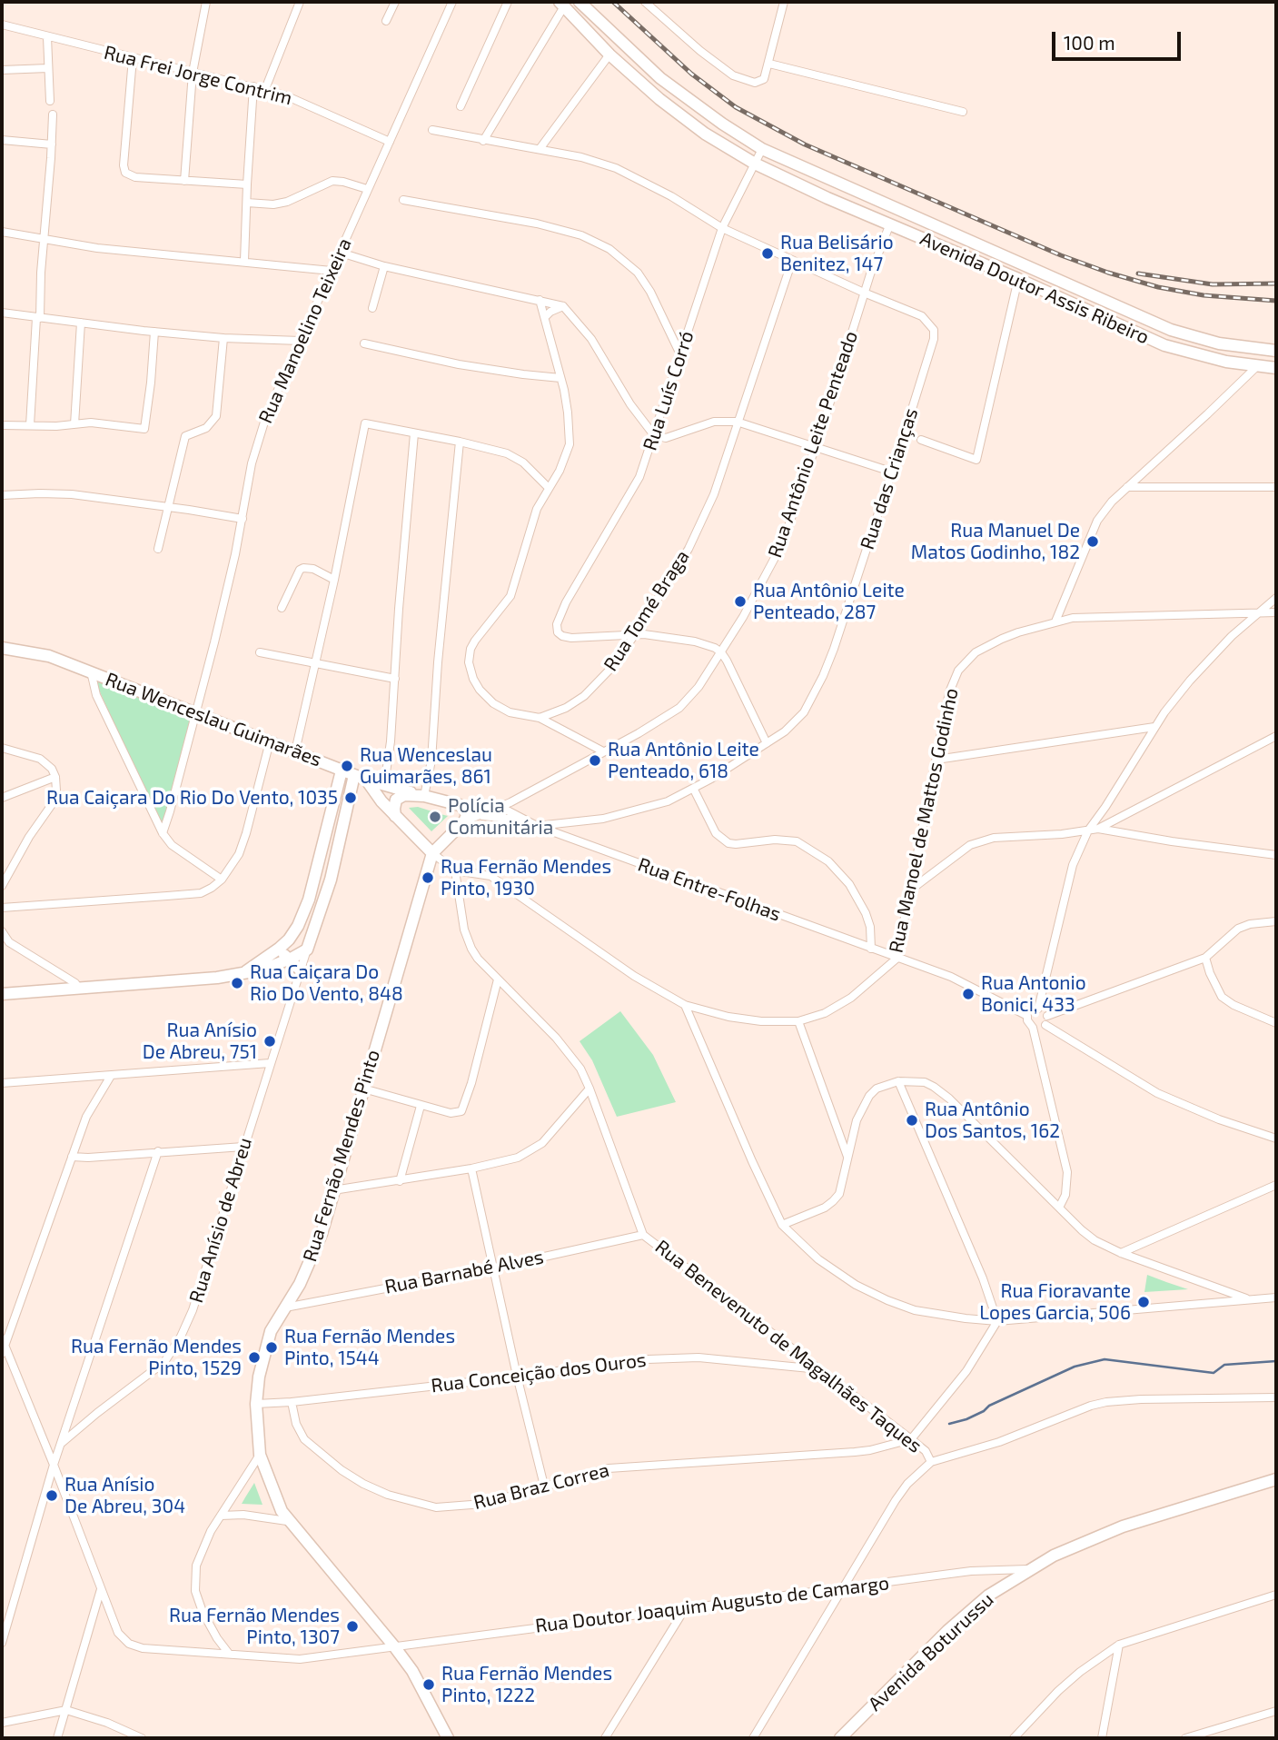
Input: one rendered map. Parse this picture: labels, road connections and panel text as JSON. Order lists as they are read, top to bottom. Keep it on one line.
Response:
{"streets":{"street":["Rua Frei Jorge Contrim","Avenida Doutor Assis Ribeiro","Rua Manoelino Teixeira","Rua Luís Corró","Rua Antônio Leite Penteado","Rua das Crianças","Rua Tomé Braga","Rua Wenceslau Guimarães","Rua Manoel de Mattos Godinho","Rua Entre-Folhas","Rua Fernão Mendes Pinto","Rua Anísio de Abreu","Rua Barnabé Alves","Rua Benevenuto de Magalhães Taques","Rua Conceição dos Ouros","Rua Braz Correa","Rua Doutor Joaquim Augusto de Camargo","Avenida Boturussu"]},"crossings":[["Rua Frei Jorge Contrim","Rua Manoelino Teixeira"],["Avenida Doutor Assis Ribeiro","Rua Luís Corró"],["Avenida Doutor Assis Ribeiro","Rua Antônio Leite Penteado"],["Rua Manoelino Teixeira","Rua Wenceslau Guimarães"],["Rua Luís Corró","Rua Tomé Braga"],["Rua Antônio Leite Penteado","Rua das Crianças"],["Rua Antônio Leite Penteado","Rua Entre-Folhas"],["Rua das Crianças","Rua Entre-Folhas"],["Rua Manoel de Mattos Godinho","Rua Entre-Folhas"],["Rua Manoel de Mattos Godinho","Rua Fernão Mendes Pinto"],["Rua Manoel de Mattos Godinho","Rua Benevenuto de Magalhães Taques"],["Rua Fernão Mendes Pinto","Rua Barnabé Alves"],["Rua Fernão Mendes Pinto","Rua Conceição dos Ouros"],["Rua Fernão Mendes Pinto","Rua Doutor Joaquim Augusto de Camargo"],["Rua Barnabé Alves","Rua Benevenuto de Magalhães Taques"],["Rua Benevenuto de Magalhães Taques","Rua Conceição dos Ouros"],["Rua Benevenuto de Magalhães Taques","Rua Braz Correa"],["Rua Conceição dos Ouros","Rua Braz Correa"],["Rua Doutor Joaquim Augusto de Camargo","Avenida Boturussu"]],"places":["Rua Belisário Benitez, 147","Rua Manuel De Matos Godinho, 182","Rua Antônio Leite Penteado, 287","Rua Antônio Leite Penteado, 618","Rua Wenceslau Guimarães, 861","Rua Caiçara Do Rio Do Vento, 1035","Polícia Comunitária","Rua Fernão Mendes Pinto, 1930","Rua Caiçara Do Rio Do Vento, 848","Rua Antonio Bonici, 433","Rua Anísio De Abreu, 751","Rua Antônio Dos Santos, 162","Rua Fioravante Lopes Garcia, 506","Rua Fernão Mendes Pinto, 1544","Rua Fernão Mendes Pinto, 1529","Rua Anísio De Abreu, 304","Rua Fernão Mendes Pinto, 1307","Rua Fernão Mendes Pinto, 1222"],"scale_bar":"100 m"}
